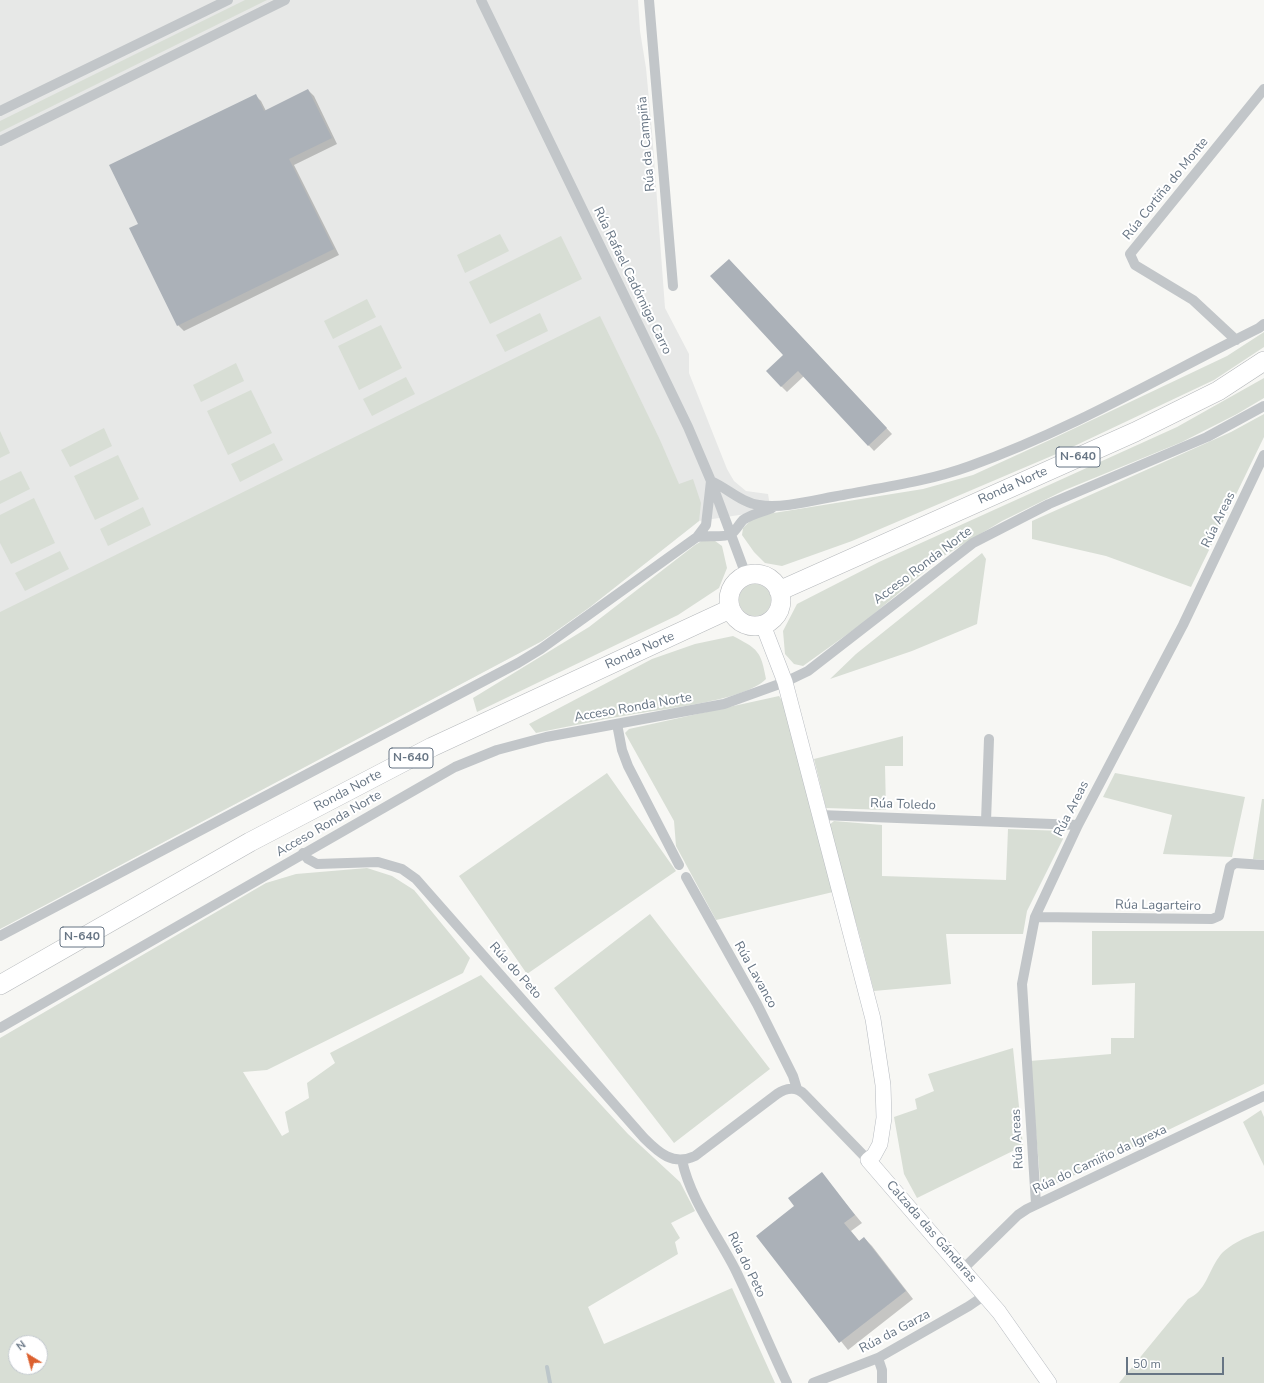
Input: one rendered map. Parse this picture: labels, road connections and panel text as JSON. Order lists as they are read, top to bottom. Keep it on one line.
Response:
{"streets":{"highway":["N-640","Ronda Norte"],"main road":["Calzada das Gándaras"],"street":["Rúa da Campiña","Rúa Cortiña do Monte","Rúa Rafael Cadórniga Carro","Rúa Areas","Acceso Ronda Norte","Rúa Toledo","Rúa Lagarteiro","Rúa do Peto","Rúa Lavanco","Rúa do Camiño da Igrexa","Rúa da Garza"]},"crossings":[["Rúa Rafael Cadórniga Carro","Ronda Norte"],["Rúa Areas","Rúa Toledo"],["Rúa Areas","Rúa Lagarteiro"],["Rúa Areas","Rúa do Camiño da Igrexa"],["Acceso Ronda Norte","Rúa do Peto"],["Rúa Lavanco","Calzada das Gándaras"],["Rúa do Camiño da Igrexa","Calzada das Gándaras"],["Calzada das Gándaras","Rúa da Garza"]],"scale_bar":"50 m","north":"top left"}
